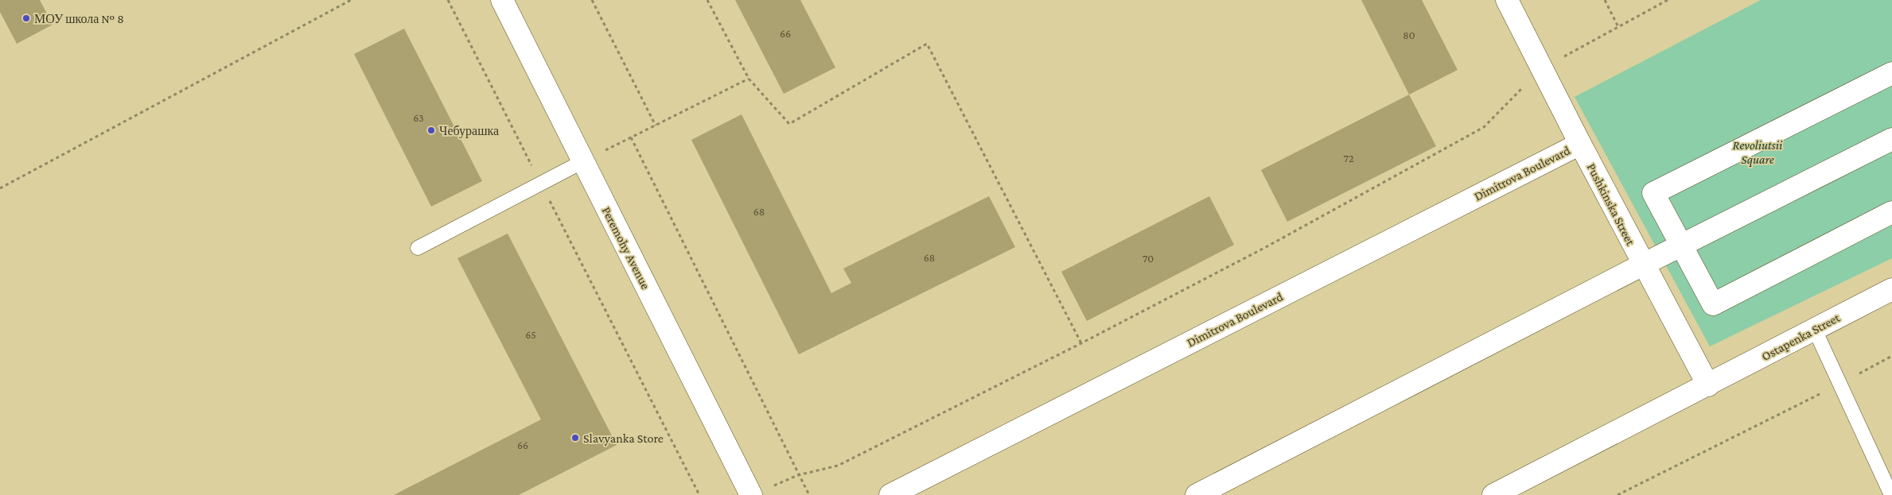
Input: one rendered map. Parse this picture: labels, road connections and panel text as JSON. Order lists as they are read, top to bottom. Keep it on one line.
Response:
{"streets":{"street":["Dimitrova Boulevard","Pushkinska Street","Peremohy Avenue","Ostapenka Street"]},"crossings":[["Dimitrova Boulevard","Pushkinska Street"],["Pushkinska Street","Ostapenka Street"]],"parks":["Revoliutsii Square"],"places":["МОУ школа № 8","Чебурашка","Slavyanka Store"],"house_numbers":["66","80","63","72","68","68","70","65","66"]}
